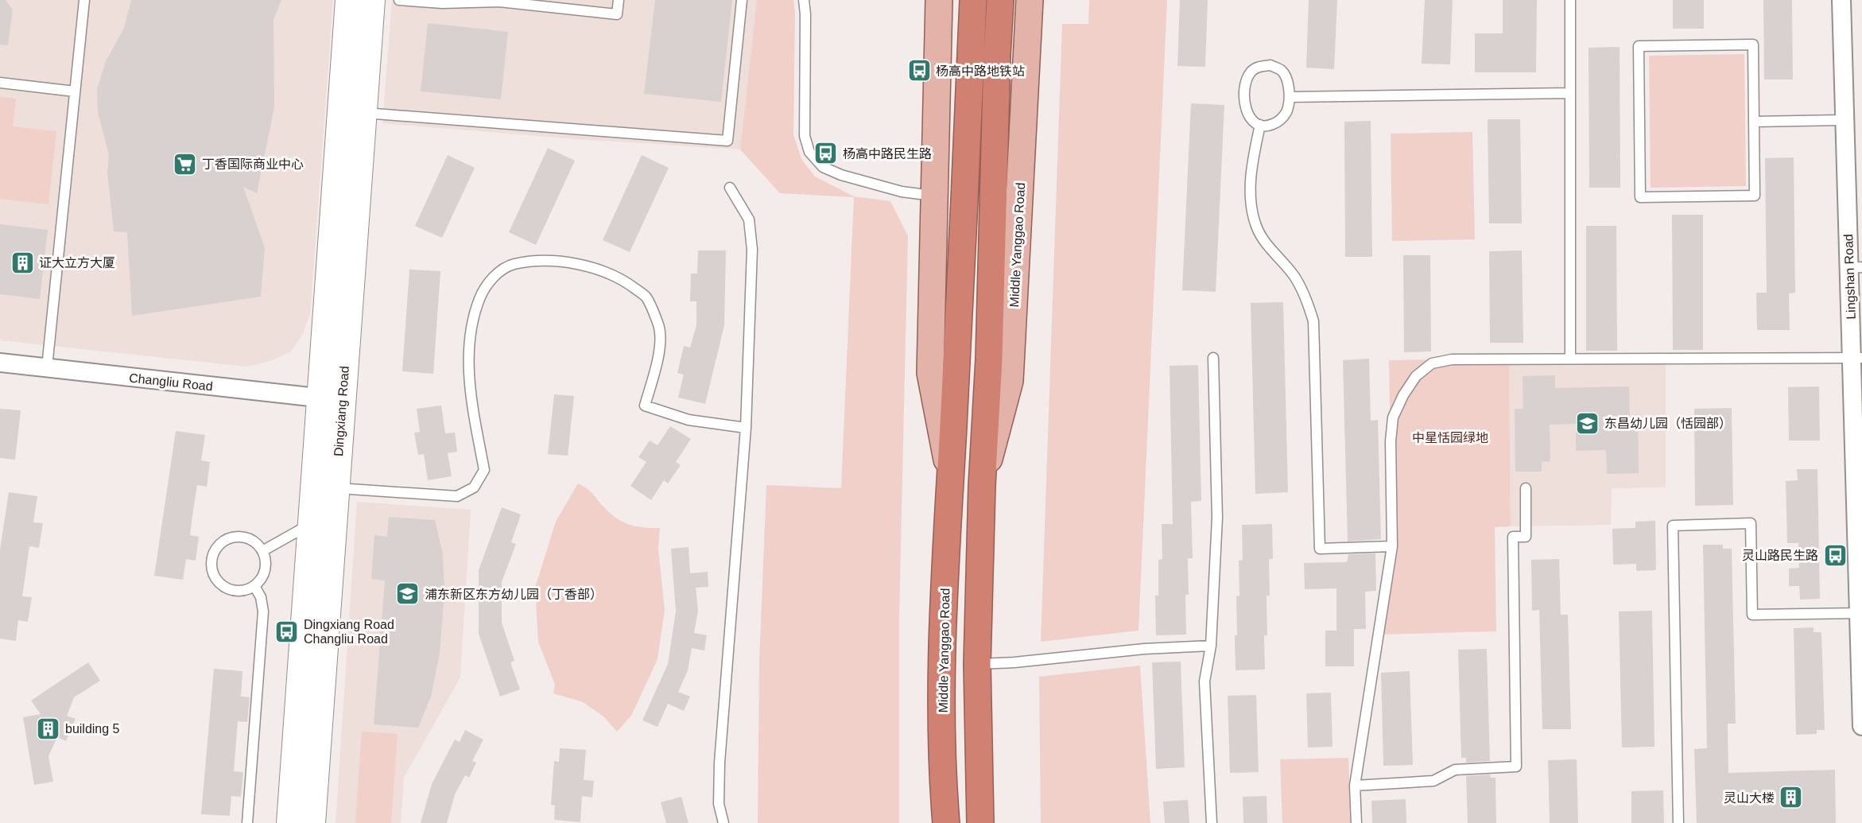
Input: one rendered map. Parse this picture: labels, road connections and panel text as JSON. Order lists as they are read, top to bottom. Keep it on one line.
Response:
{"streets":{"highway":["Middle Yanggao Road"],"street":["Lingshan Road","Changliu Road","Dingxiang Road"]},"crossings":[["Changliu Road","Dingxiang Road"]],"parks":["中星恬园绿地"],"places":{"bus stop":["杨高中路地铁站","杨高中路民生路","灵山路民生路","Dingxiang Road Changliu Road"],"supermarket":["丁香国际商业中心"],"building":["证大立方大厦","building 5","灵山大楼"],"school or university":["东昌幼儿园（恬园部）","浦东新区东方幼儿园（丁香部）"]}}
